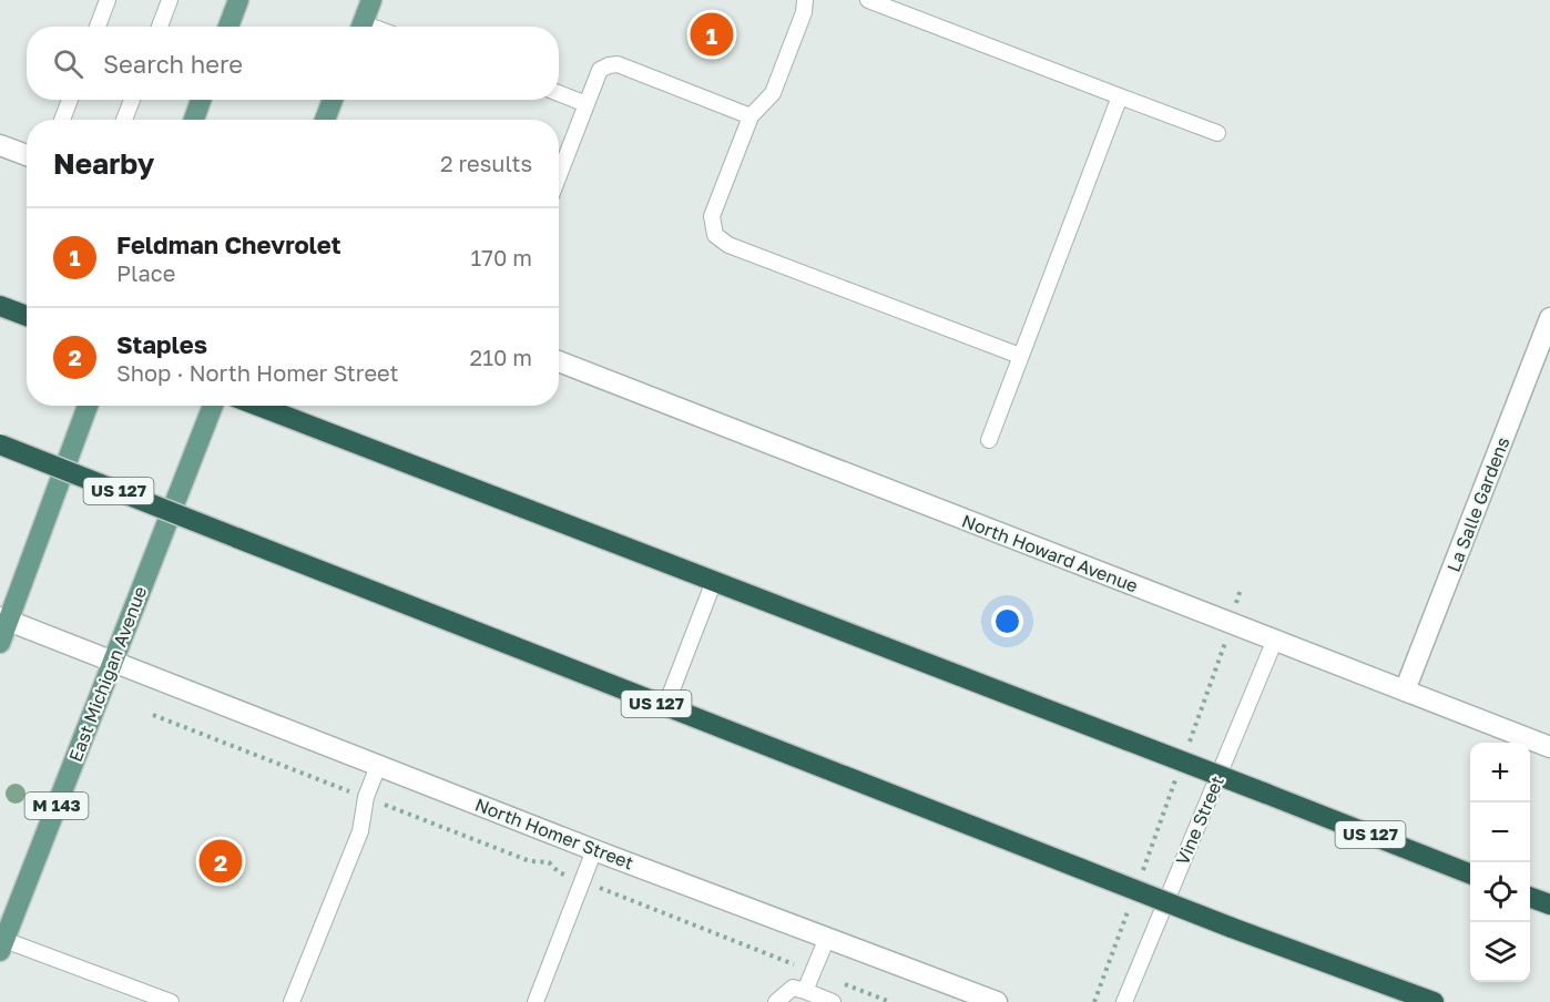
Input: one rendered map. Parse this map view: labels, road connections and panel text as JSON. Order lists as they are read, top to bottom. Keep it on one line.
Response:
{"streets":{"highway":["US 127"],"main road":["East Michigan Avenue","M 143"],"street":["La Salle Gardens","North Howard Avenue","North Homer Street"],"lane":["Vine Street"]},"crossings":[["La Salle Gardens","North Howard Avenue"],["North Howard Avenue","Vine Street"],["East Michigan Avenue","North Homer Street"]],"page":{"pins":["1","2"],"search":"Search here","heading":["Nearby","2 results"],"list":[{"mark":"1","name":"Feldman Chevrolet","note":"Place","value":"170 m"},{"mark":"2","name":"Staples","note":"Shop · North Homer Street","value":"210 m"}],"map_buttons":["+","−"]}}
